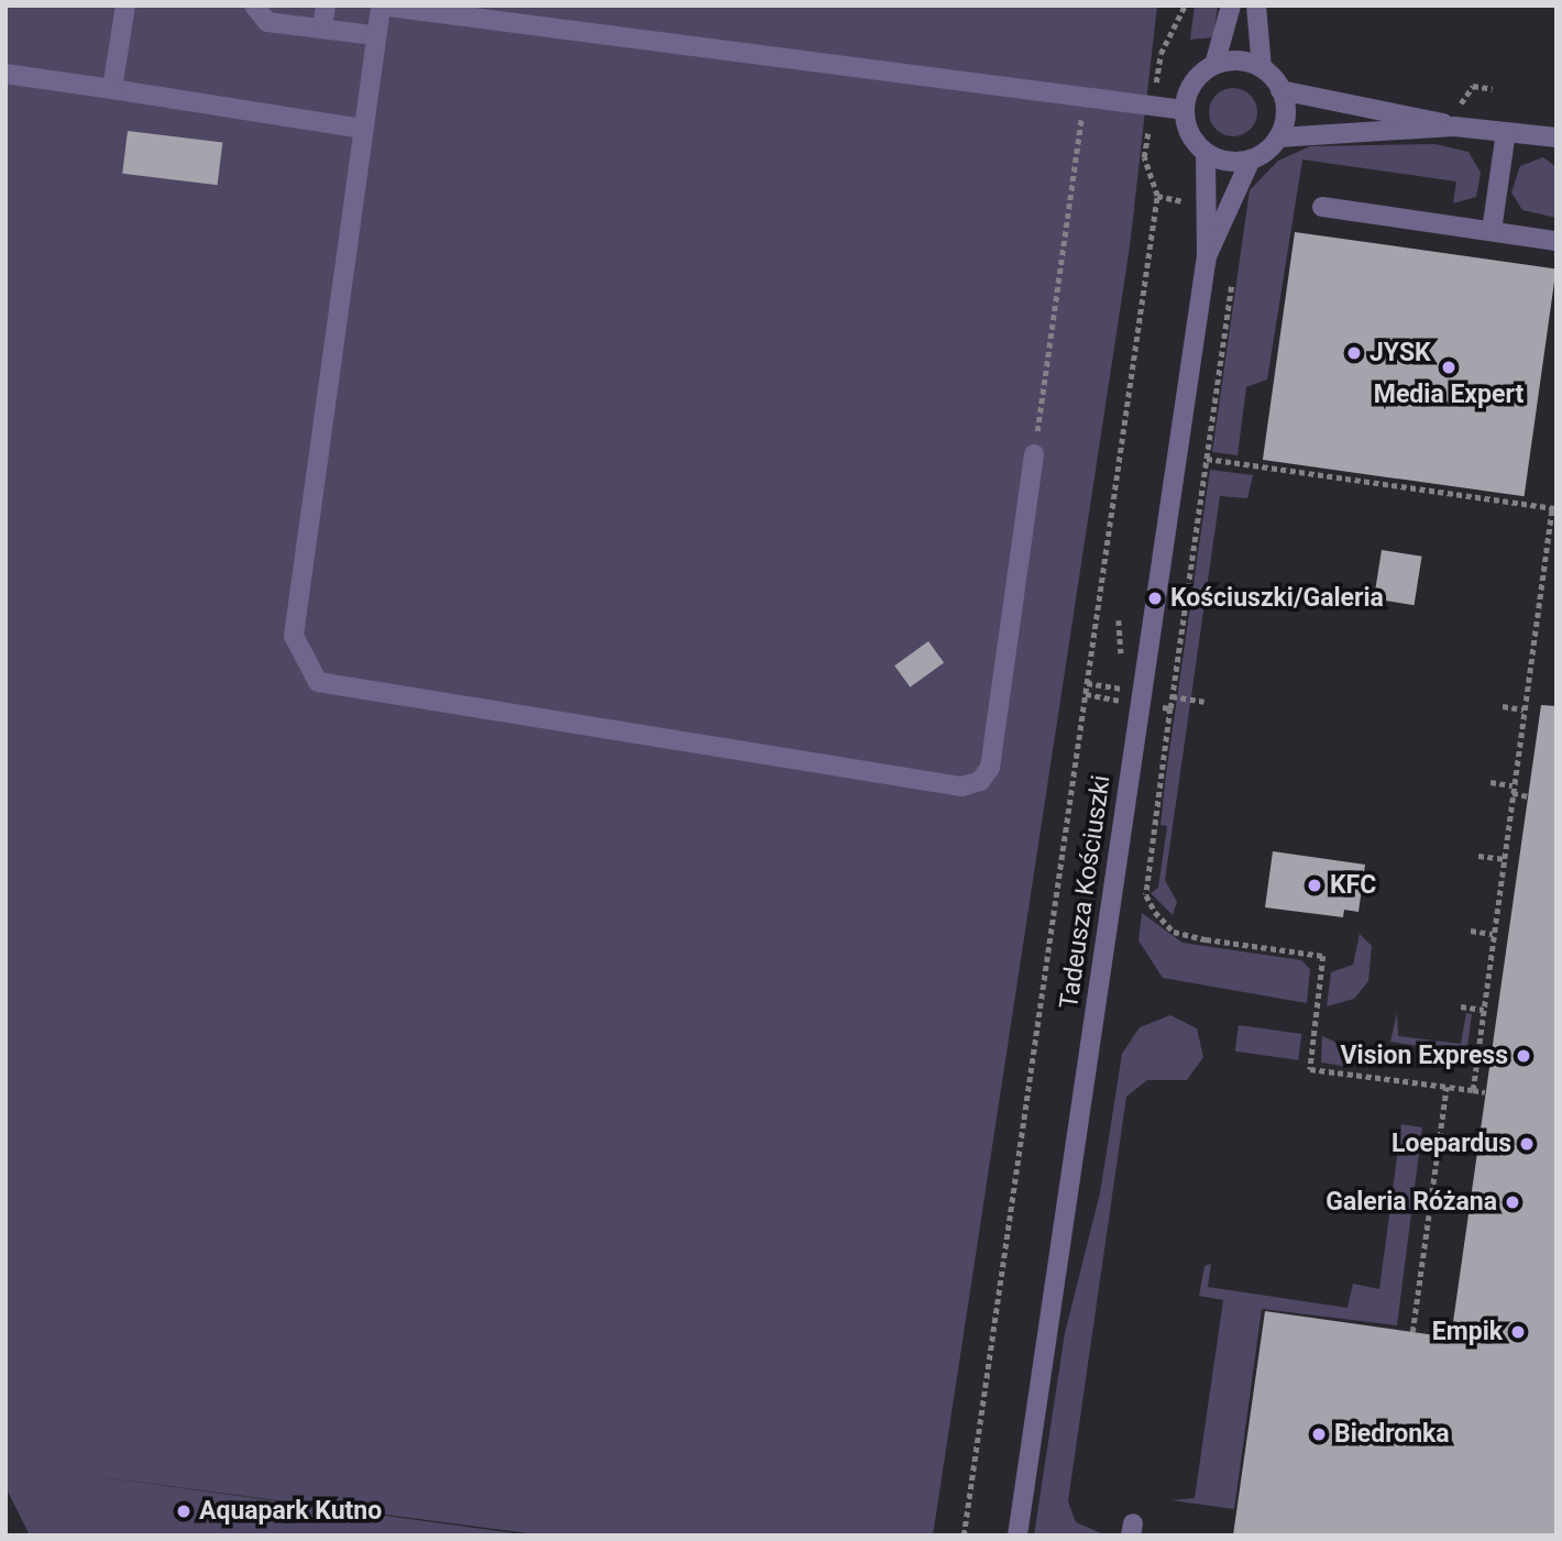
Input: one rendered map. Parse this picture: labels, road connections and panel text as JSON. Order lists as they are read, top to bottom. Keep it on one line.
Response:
{"streets":{"street":["Tadeusza Kościuszki"]},"places":["JYSK","Media Expert","Kościuszki/Galeria","KFC","Vision Express","Loepardus","Galeria Różana","Empik","Biedronka","Aquapark Kutno"]}
